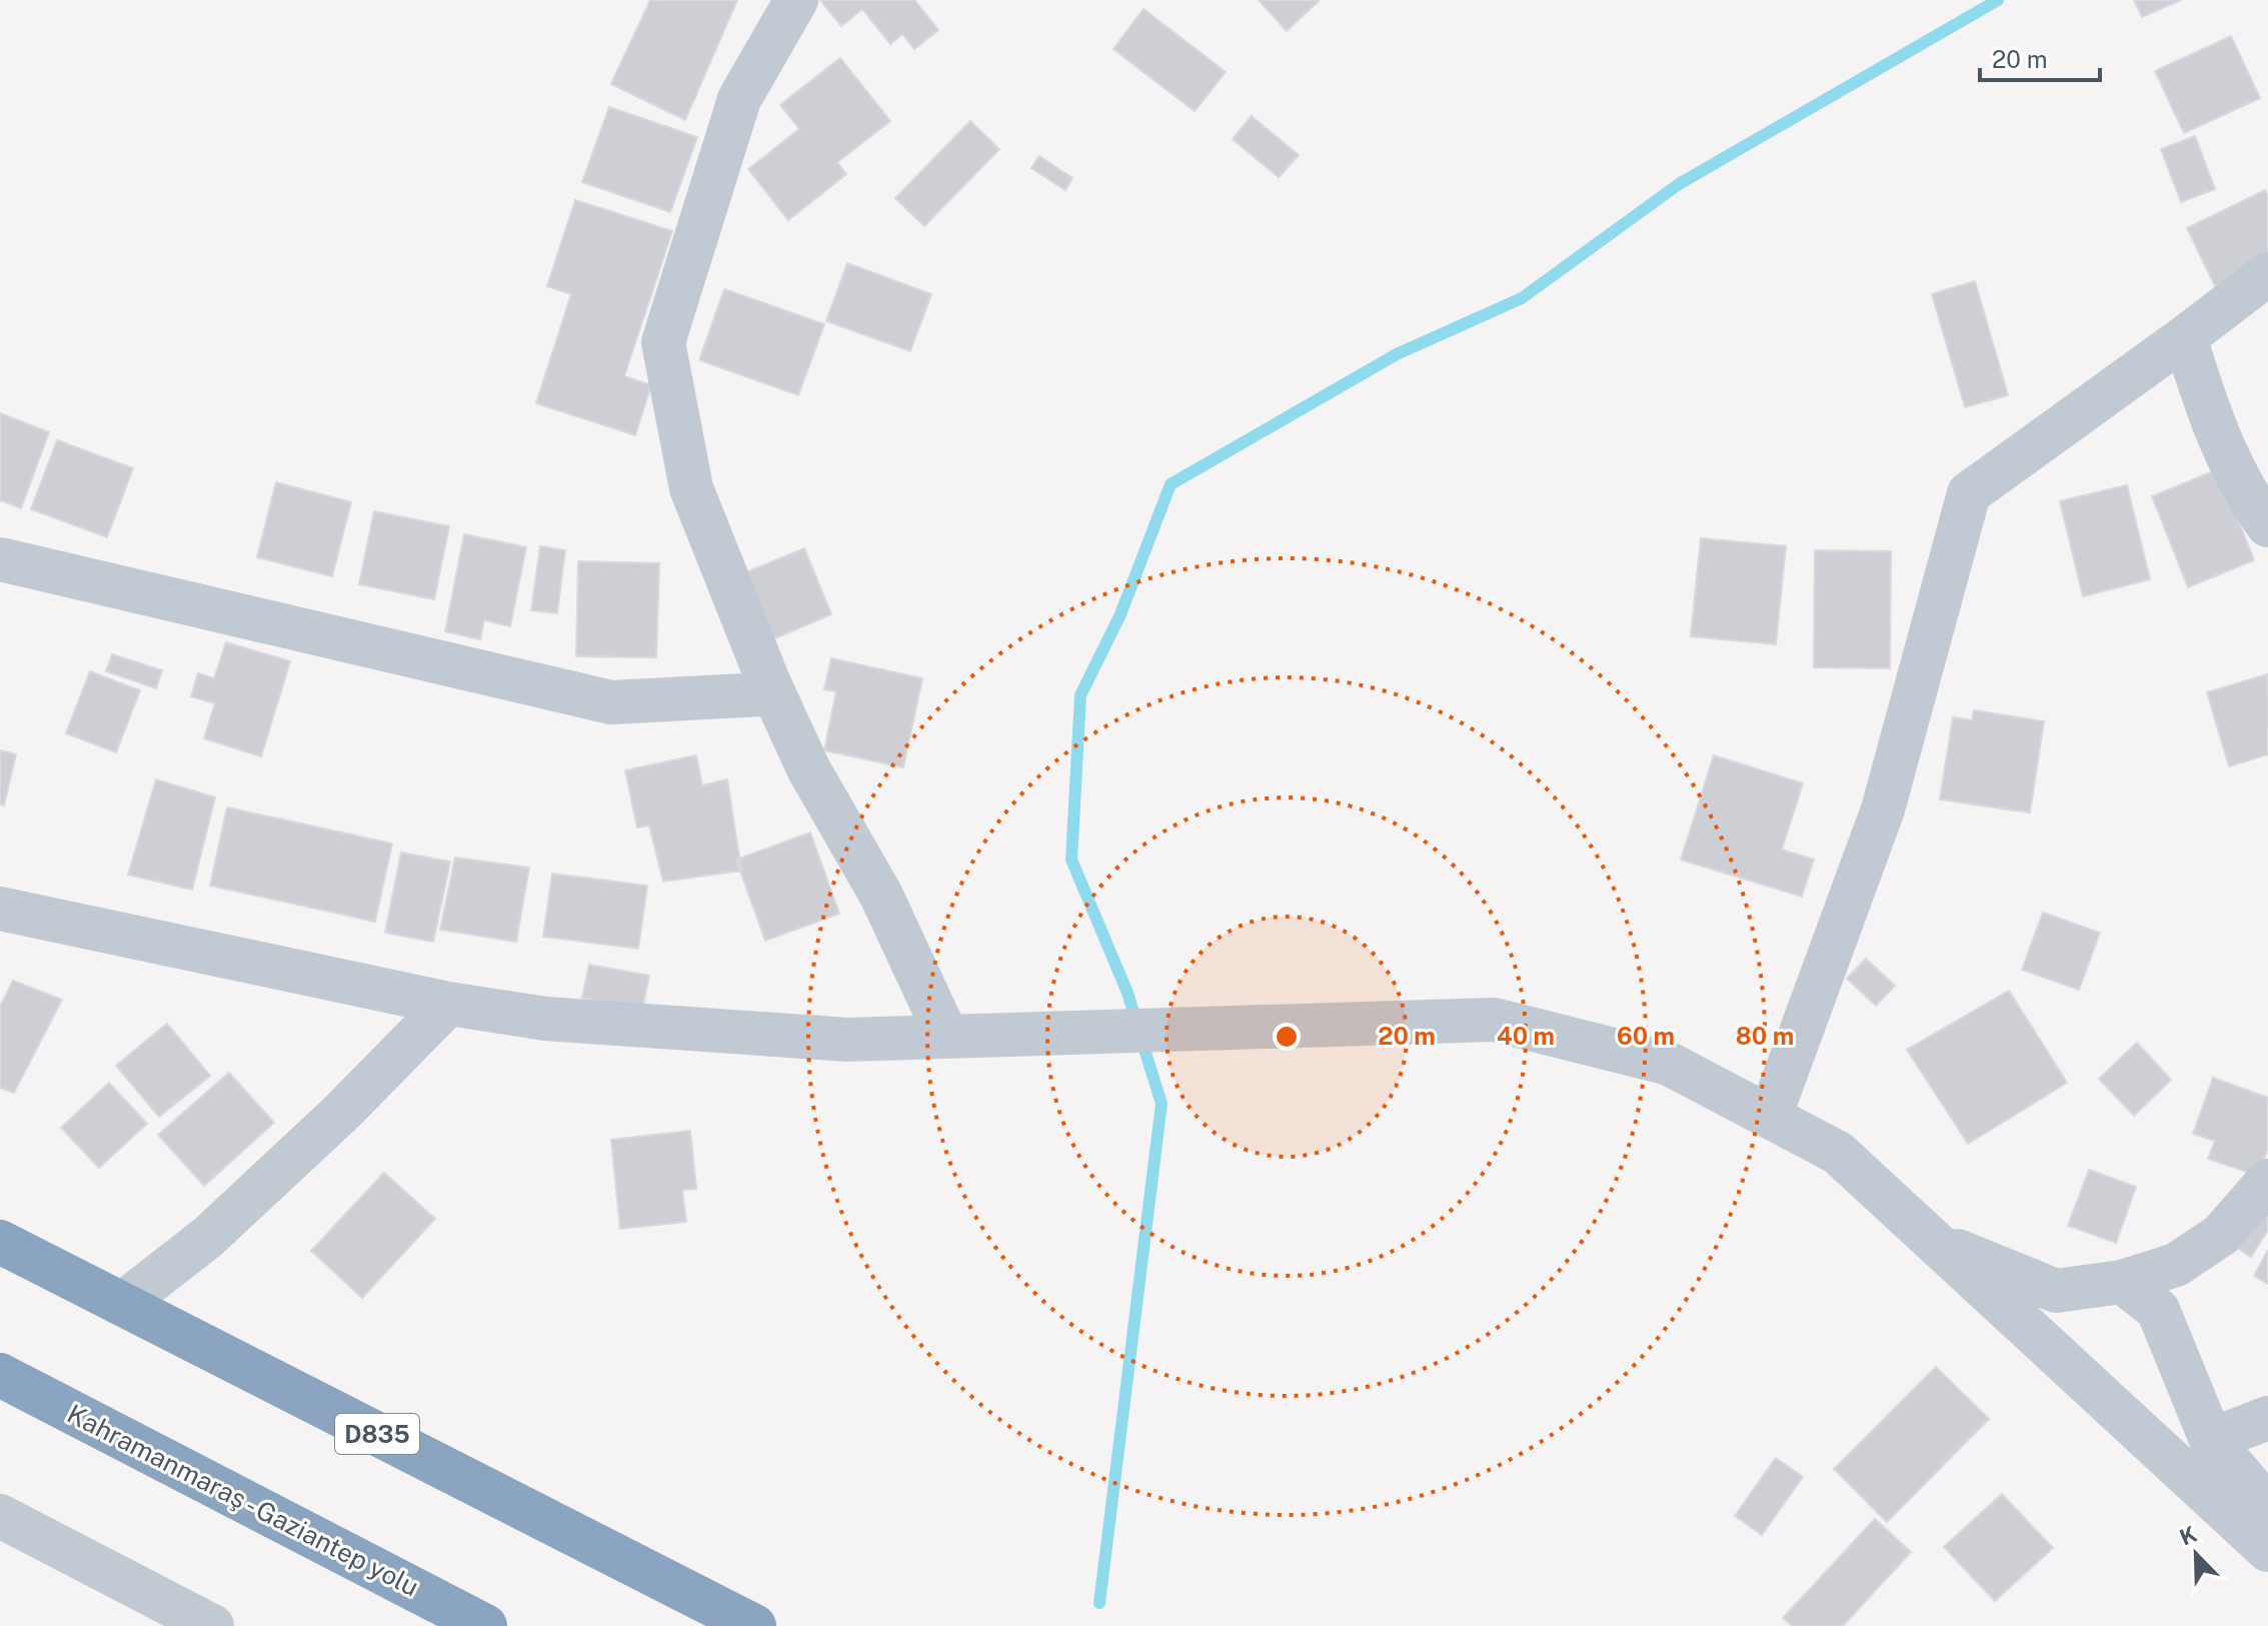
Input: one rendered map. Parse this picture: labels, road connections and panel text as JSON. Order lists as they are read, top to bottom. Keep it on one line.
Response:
{"streets":{"highway":["D835","Kahramanmaraş - Gaziantep yolu"]},"scale_bar":"20 m","north":"top left","rings":["20 m","40 m","60 m","80 m"]}
